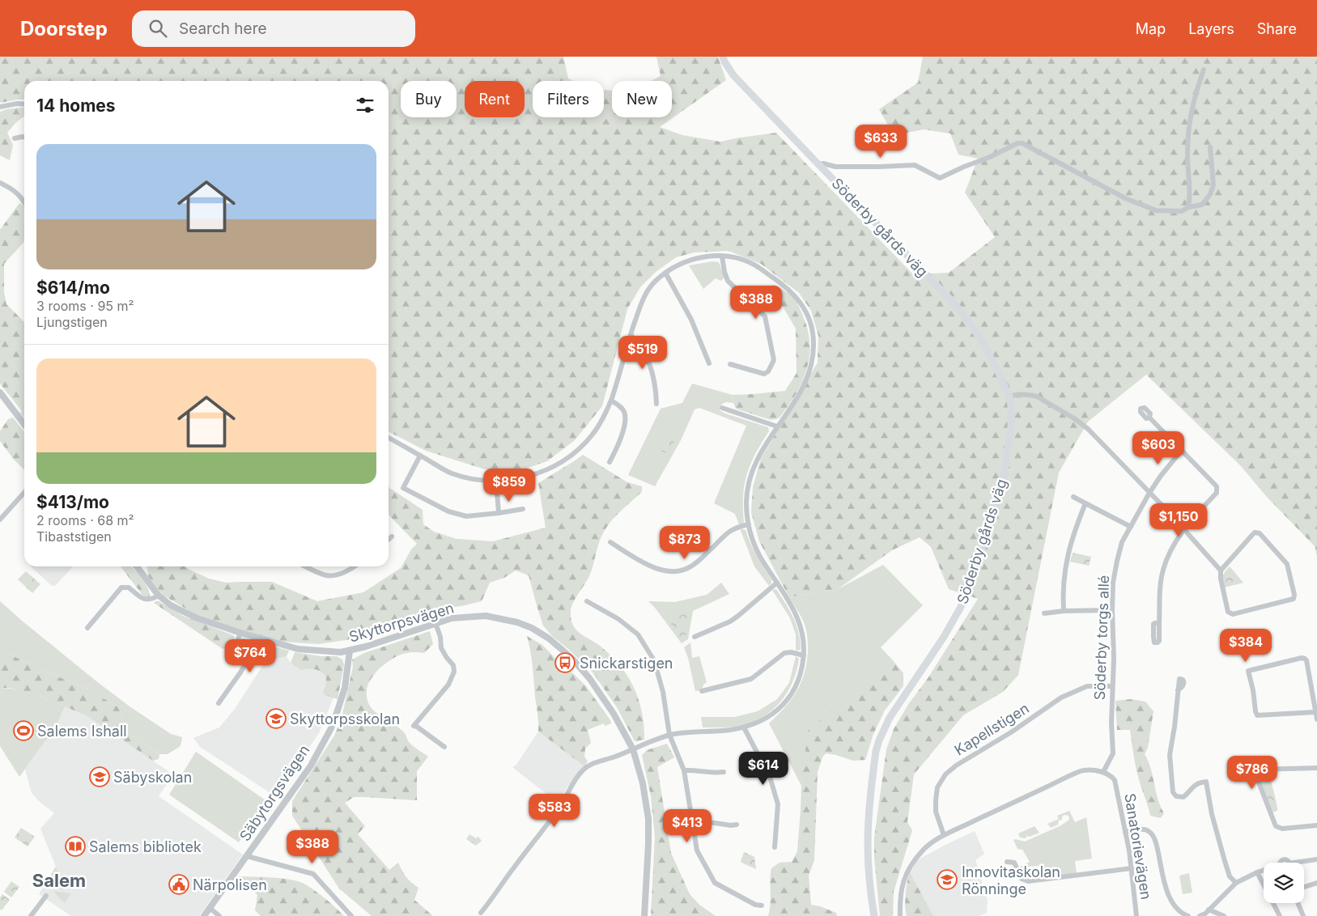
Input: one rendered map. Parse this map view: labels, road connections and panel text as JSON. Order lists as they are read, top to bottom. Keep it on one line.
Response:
{"streets":{"main road":["Söderby gårds väg"],"street":["Skyttorpsvägen","Söderby torgs allé","Kapellstigen","Säbytorgsvägen","Sanatorievägen"]},"crossings":[["Skyttorpsvägen","Säbytorgsvägen"],["Söderby torgs allé","Kapellstigen"],["Söderby torgs allé","Sanatorievägen"]],"districts":["Salem"],"places":{"bus stop":["Snickarstigen"],"school or university":["Skyttorpsskolan","Säbyskolan","Innovitaskolan Rönninge"],"sports":["Salems Ishall"],"library":["Salems bibliotek"],"public building":["Närpolisen"]},"page":{"header":"Doorstep","search":"Search here","nav":["Map","Layers","Share"],"chip":["Buy","Rent","Filters","New"],"heading":"14 homes","price":["$633","$388","$519","$603","$859","$1,150","$873","$384","$764","$614","$786","$583","$413","$388"],"list":[{"name":"$614/mo","note":"3 rooms · 95 m² · Ljungstigen"},{"name":"$413/mo","note":"2 rooms · 68 m² · Tibaststigen"}]}}
